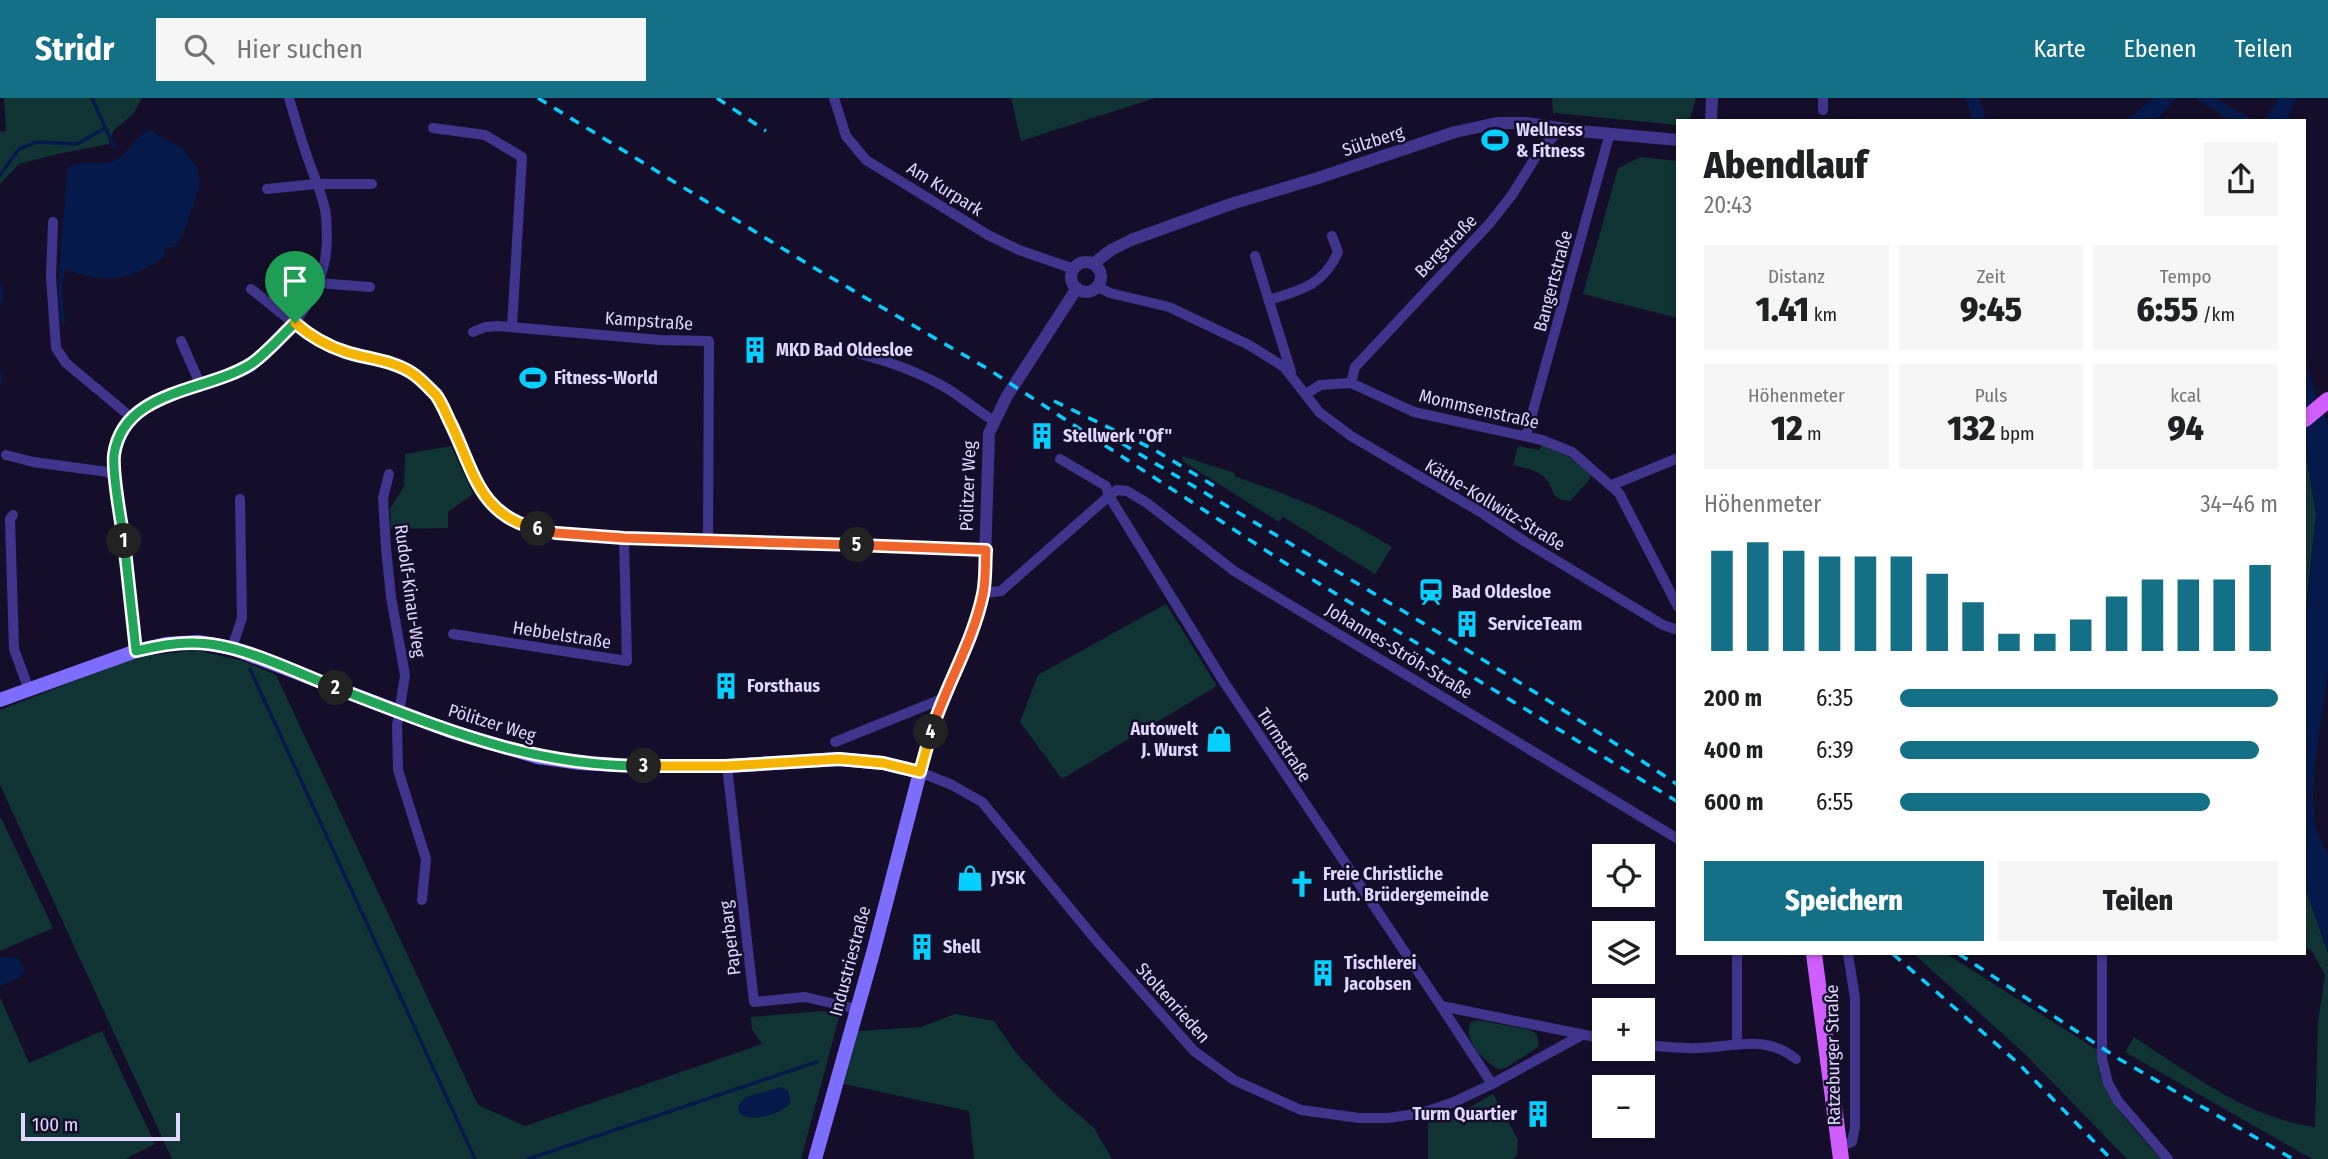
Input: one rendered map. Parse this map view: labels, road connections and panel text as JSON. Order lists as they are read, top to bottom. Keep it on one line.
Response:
{"streets":{"main road":["Pölitzer Weg","Industriestraße","Ratzeburger Straße"],"street":["Sülzberg","Am Kurpark","Bergstraße","Bangertstraße","Kampstraße","Mommsenstraße","Käthe-Kollwitz-Straße","Rudolf-Kinau-Weg","Hebbelstraße","Johannes-Ströh-Straße","Turmstraße","Paperbarg","Stoltenrieden"]},"crossings":[["Sülzberg","Am Kurpark"],["Sülzberg","Bergstraße"],["Sülzberg","Bangertstraße"],["Sülzberg","Pölitzer Weg"],["Am Kurpark","Pölitzer Weg"],["Bergstraße","Mommsenstraße"],["Bangertstraße","Mommsenstraße"],["Pölitzer Weg","Rudolf-Kinau-Weg"],["Pölitzer Weg","Paperbarg"],["Pölitzer Weg","Industriestraße"],["Pölitzer Weg","Stoltenrieden"],["Johannes-Ströh-Straße","Turmstraße"],["Turmstraße","Stoltenrieden"],["Paperbarg","Industriestraße"],["Industriestraße","Stoltenrieden"]],"places":{"sports":["Wellness & Fitness","Fitness-World"],"building":["MKD Bad Oldesloe","Stellwerk \"Of\"","ServiceTeam","Forsthaus","Shell","Tischlerei Jacobsen","Turm Quartier"],"station":["Bad Oldesloe"],"shop":["Autowelt J. Wurst","JYSK"],"church":["Freie Christliche Luth. Brüdergemeinde"]},"scale_bar":"100 m","page":{"header":"Stridr","search":"Hier suchen","nav":["Karte","Ebenen","Teilen"],"heading":["Abendlauf","20:43"],"stats":[["Distanz","1.41 km"],["Zeit","9:45"],["Tempo","6:55 /km"],["Höhenmeter","12 m"],["Puls","132 bpm"],["kcal","94"]],"chart":["Höhenmeter","34–46 m"],"pins":["6","1","5","2","4","3"],"list":[{"name":"200 m","note":"6:35"},{"name":"400 m","note":"6:39"},{"name":"600 m","note":"6:55"}],"map_buttons":["+","−"],"buttons":["Speichern","Teilen"],"scale":"100 m"}}
